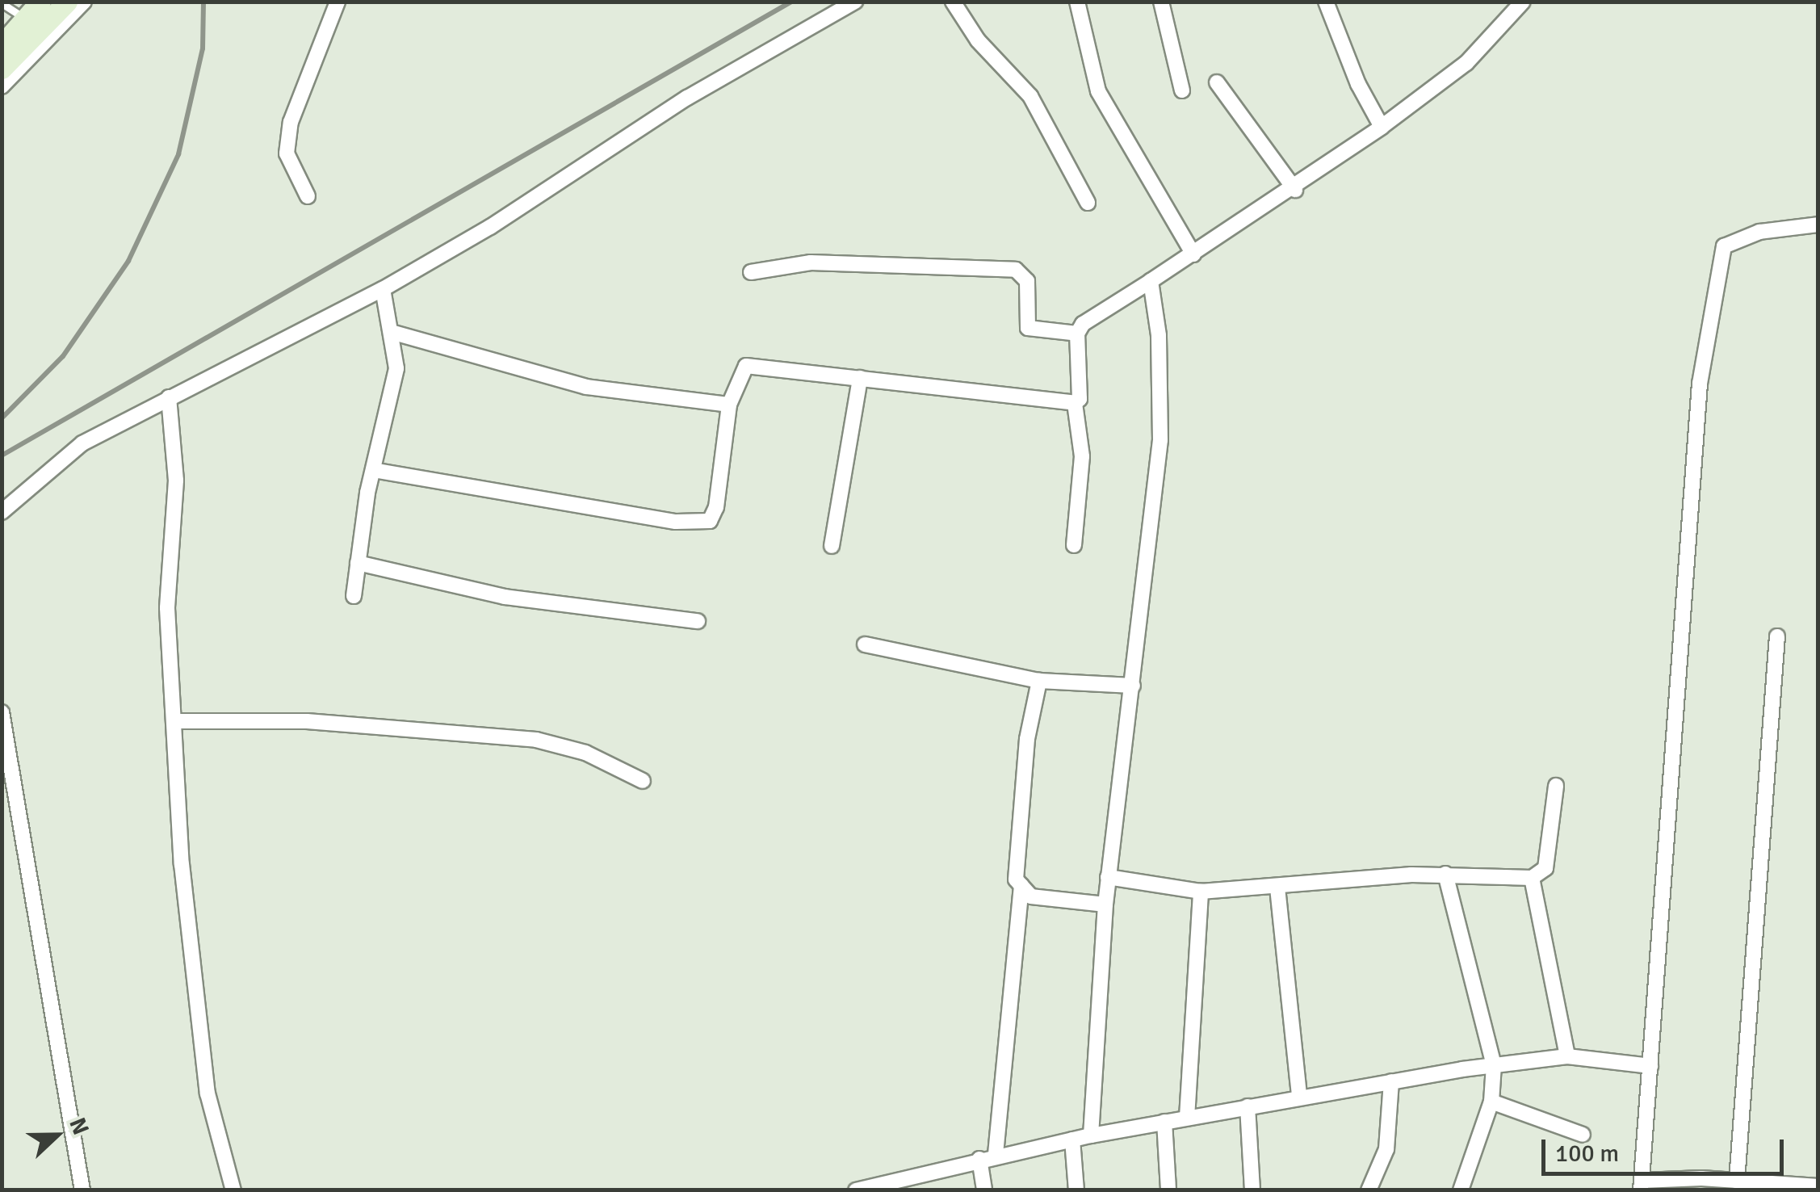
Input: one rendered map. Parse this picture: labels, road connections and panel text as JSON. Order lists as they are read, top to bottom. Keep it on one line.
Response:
{"scale_bar":"100 m","north":"right"}
